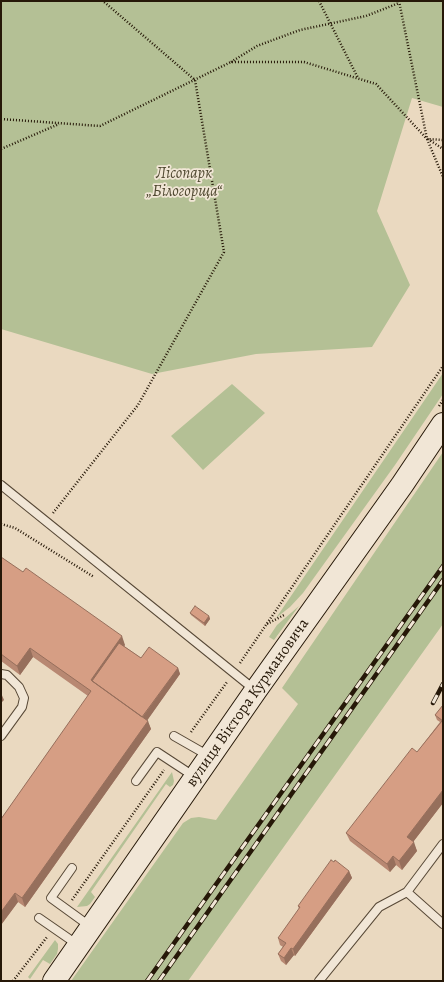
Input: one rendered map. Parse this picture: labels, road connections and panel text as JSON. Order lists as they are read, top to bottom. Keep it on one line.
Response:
{"streets":{"street":["вулиця Віктора Курмановича"]},"parks":["Лісопарк „Білогорща“"]}
